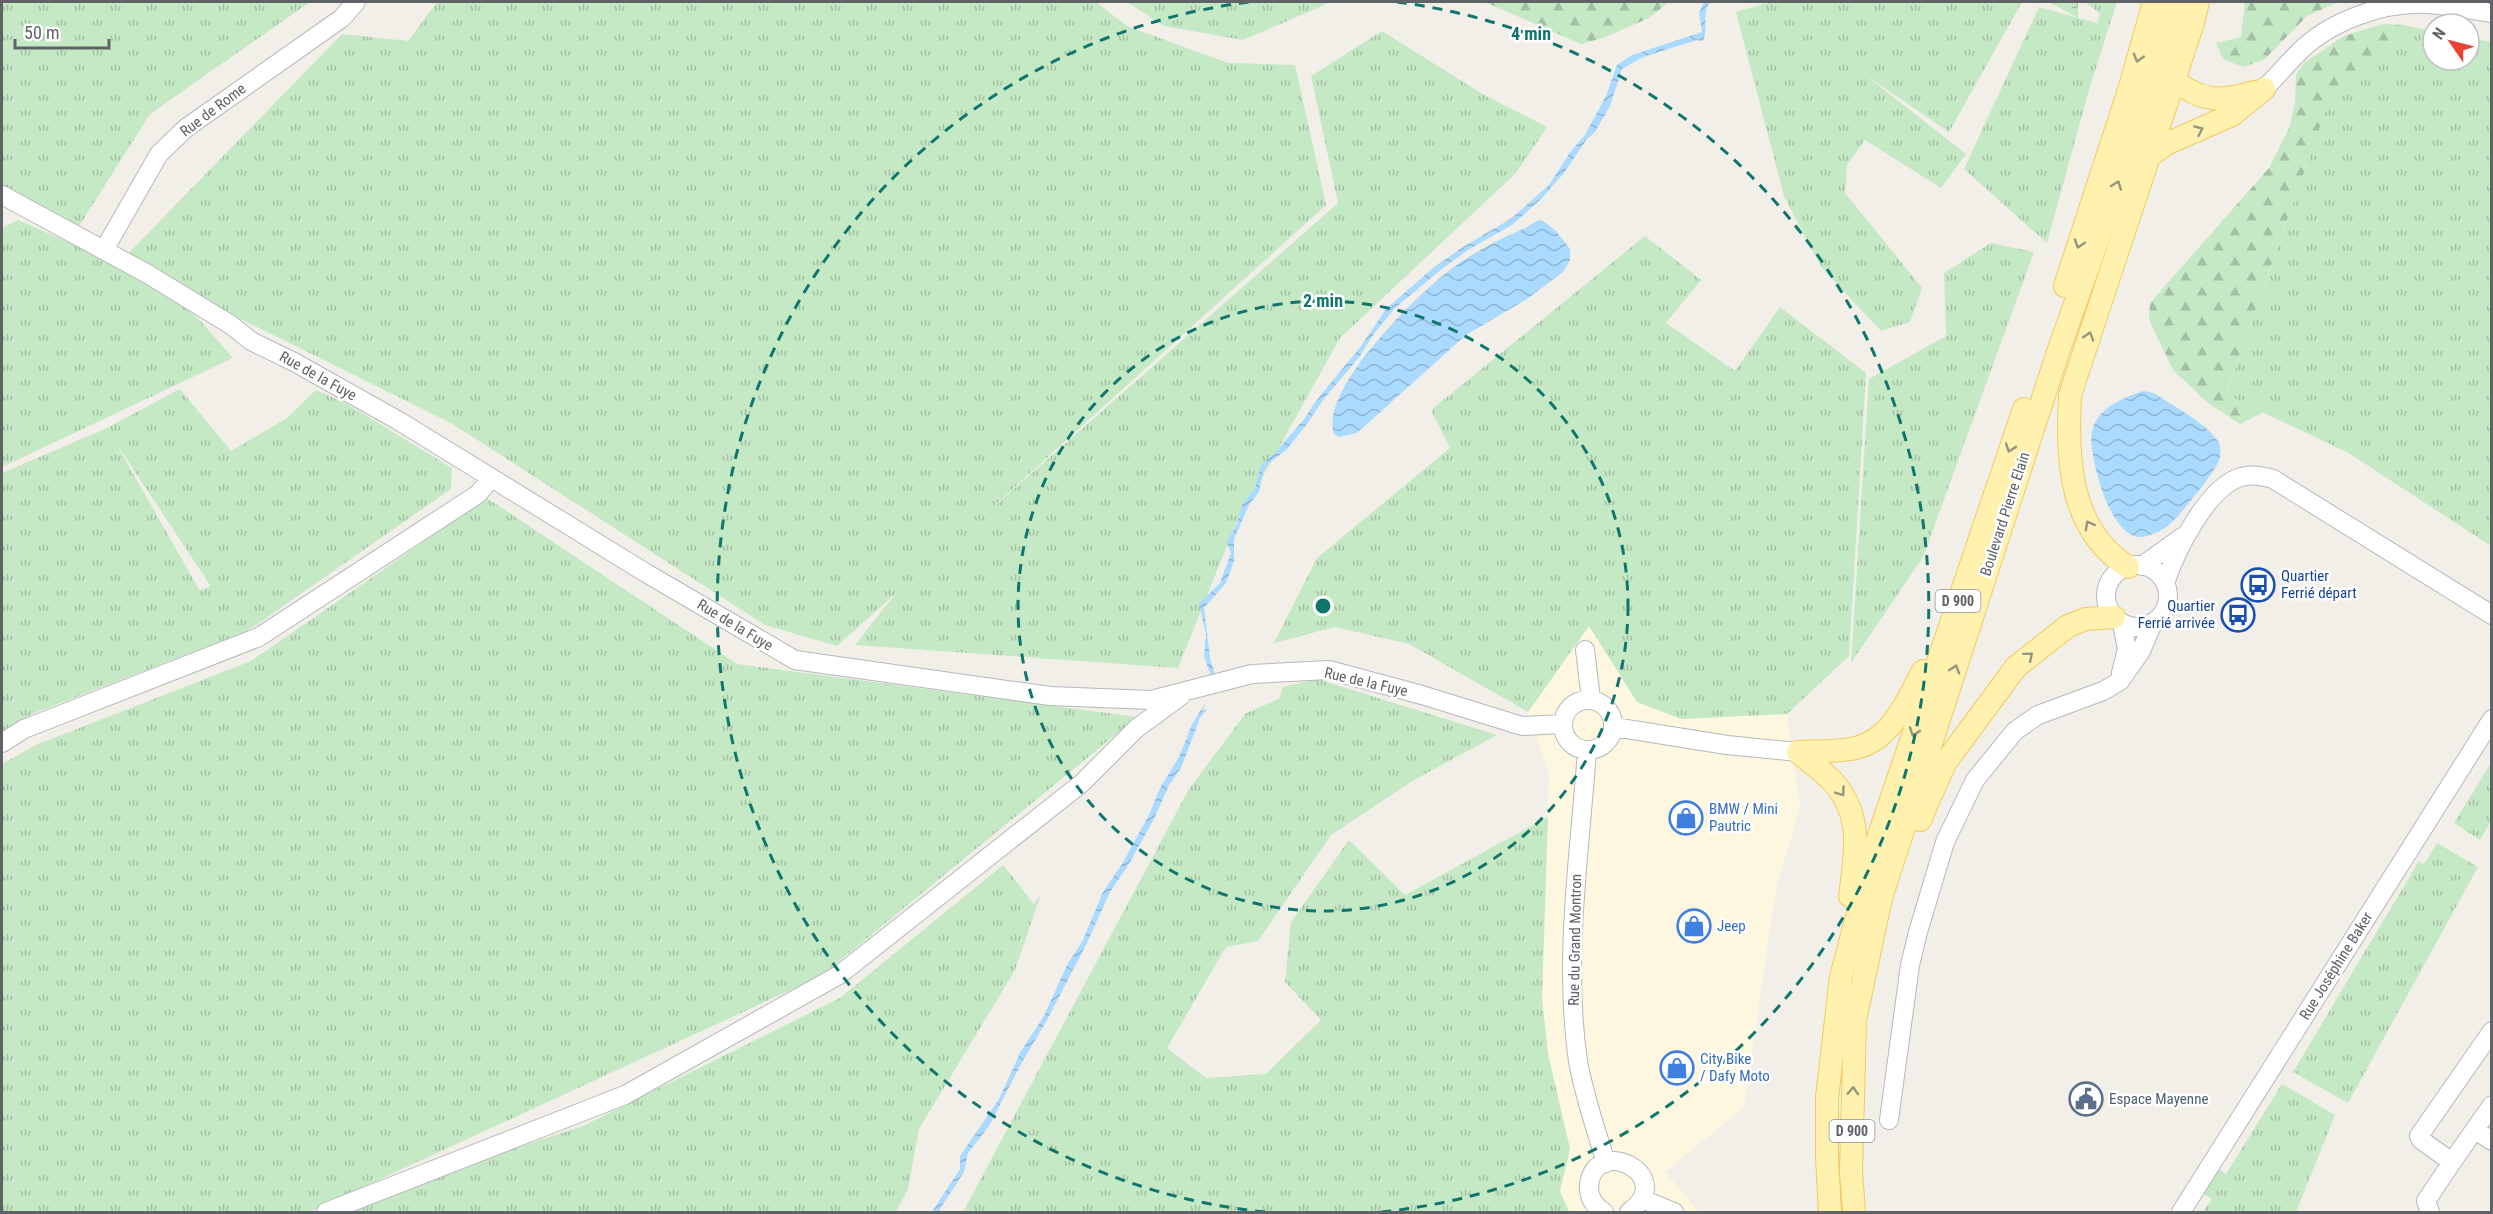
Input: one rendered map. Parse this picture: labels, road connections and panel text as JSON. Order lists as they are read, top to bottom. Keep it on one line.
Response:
{"streets":{"main road":["Boulevard Pierre Elain","D 900"],"street":["Rue de Rome","Rue de la Fuye","Rue du Grand Montron","Rue Joséphine Baker"]},"crossings":[["Rue de Rome","Rue de la Fuye"],["Rue de la Fuye","Rue du Grand Montron"]],"places":{"bus stop":["Quartier Ferrié départ","Quartier Ferrié arrivée"],"shop":["BMW / Mini Pautric","Jeep","City Bike / Dafy Moto"],"public building":["Espace Mayenne"]},"scale_bar":"50 m","north":"top left","rings":["4 min","2 min"]}
